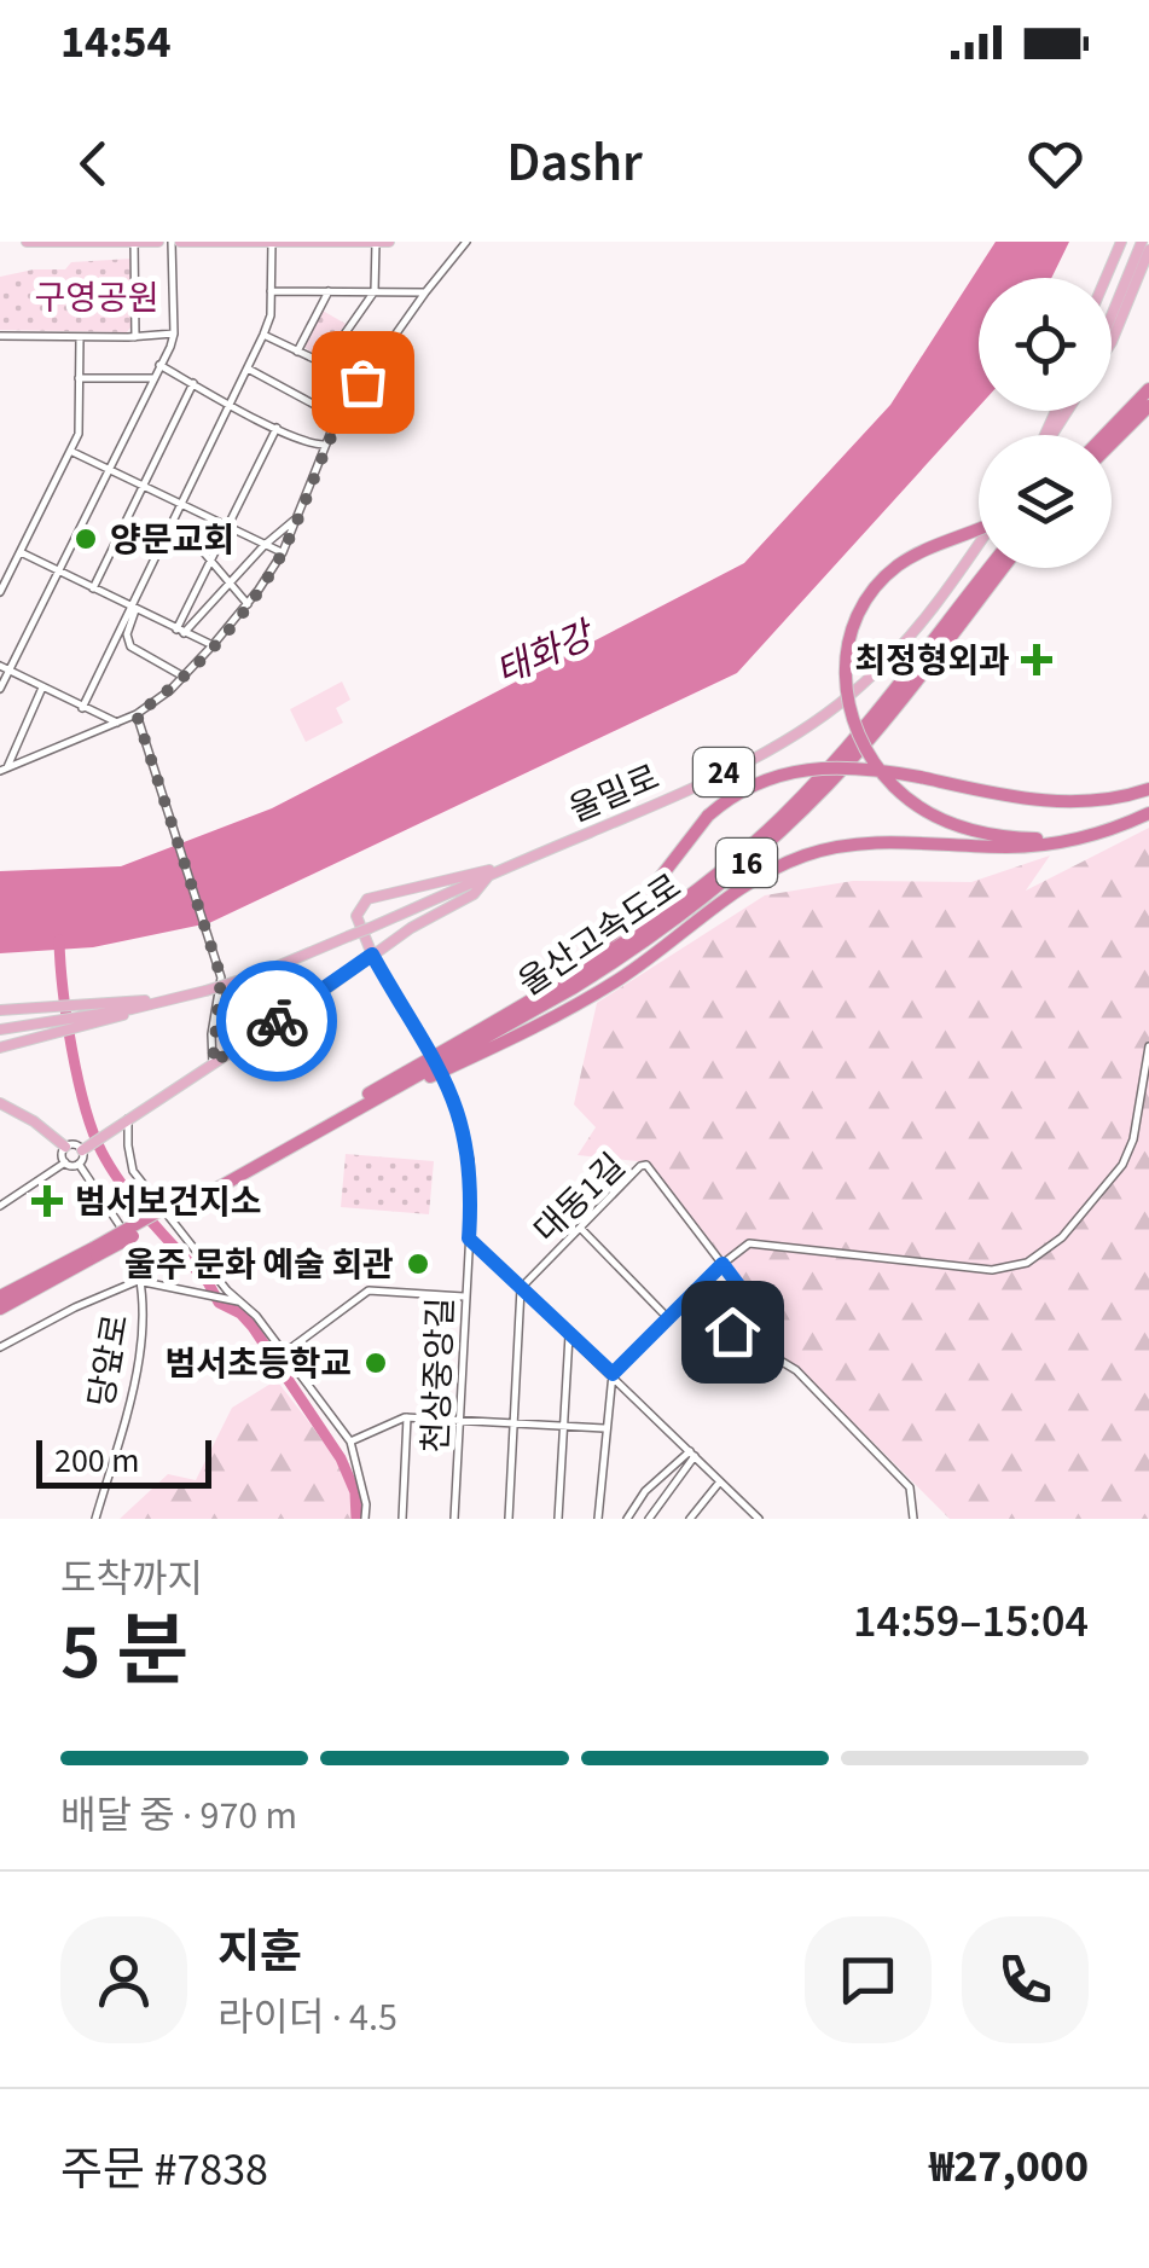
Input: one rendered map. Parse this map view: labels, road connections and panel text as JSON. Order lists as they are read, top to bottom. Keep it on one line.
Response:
{"streets":{"highway":["16","울산고속도로"],"main road":["24","울밀로"],"street":["대동1길","당앞로","천상중앙길"]},"crossings":[["24","울밀로"],["16","울산고속도로"]],"water":["태화강"],"parks":["구영공원"],"places":{"other":["양문교회","울주 문화 예술 회관","범서초등학교"],"health":["최정형외과","범서보건지소"]},"scale_bar":"200 m","page":{"status":"14:54","header":"Dashr","scale":"200 m","heading":["5 분","도착까지","14:59–15:04"],"panel":["지훈","라이더 · 4.5","주문 #7838","₩27,000"],"bar":"배달 중 · 970 m"}}
